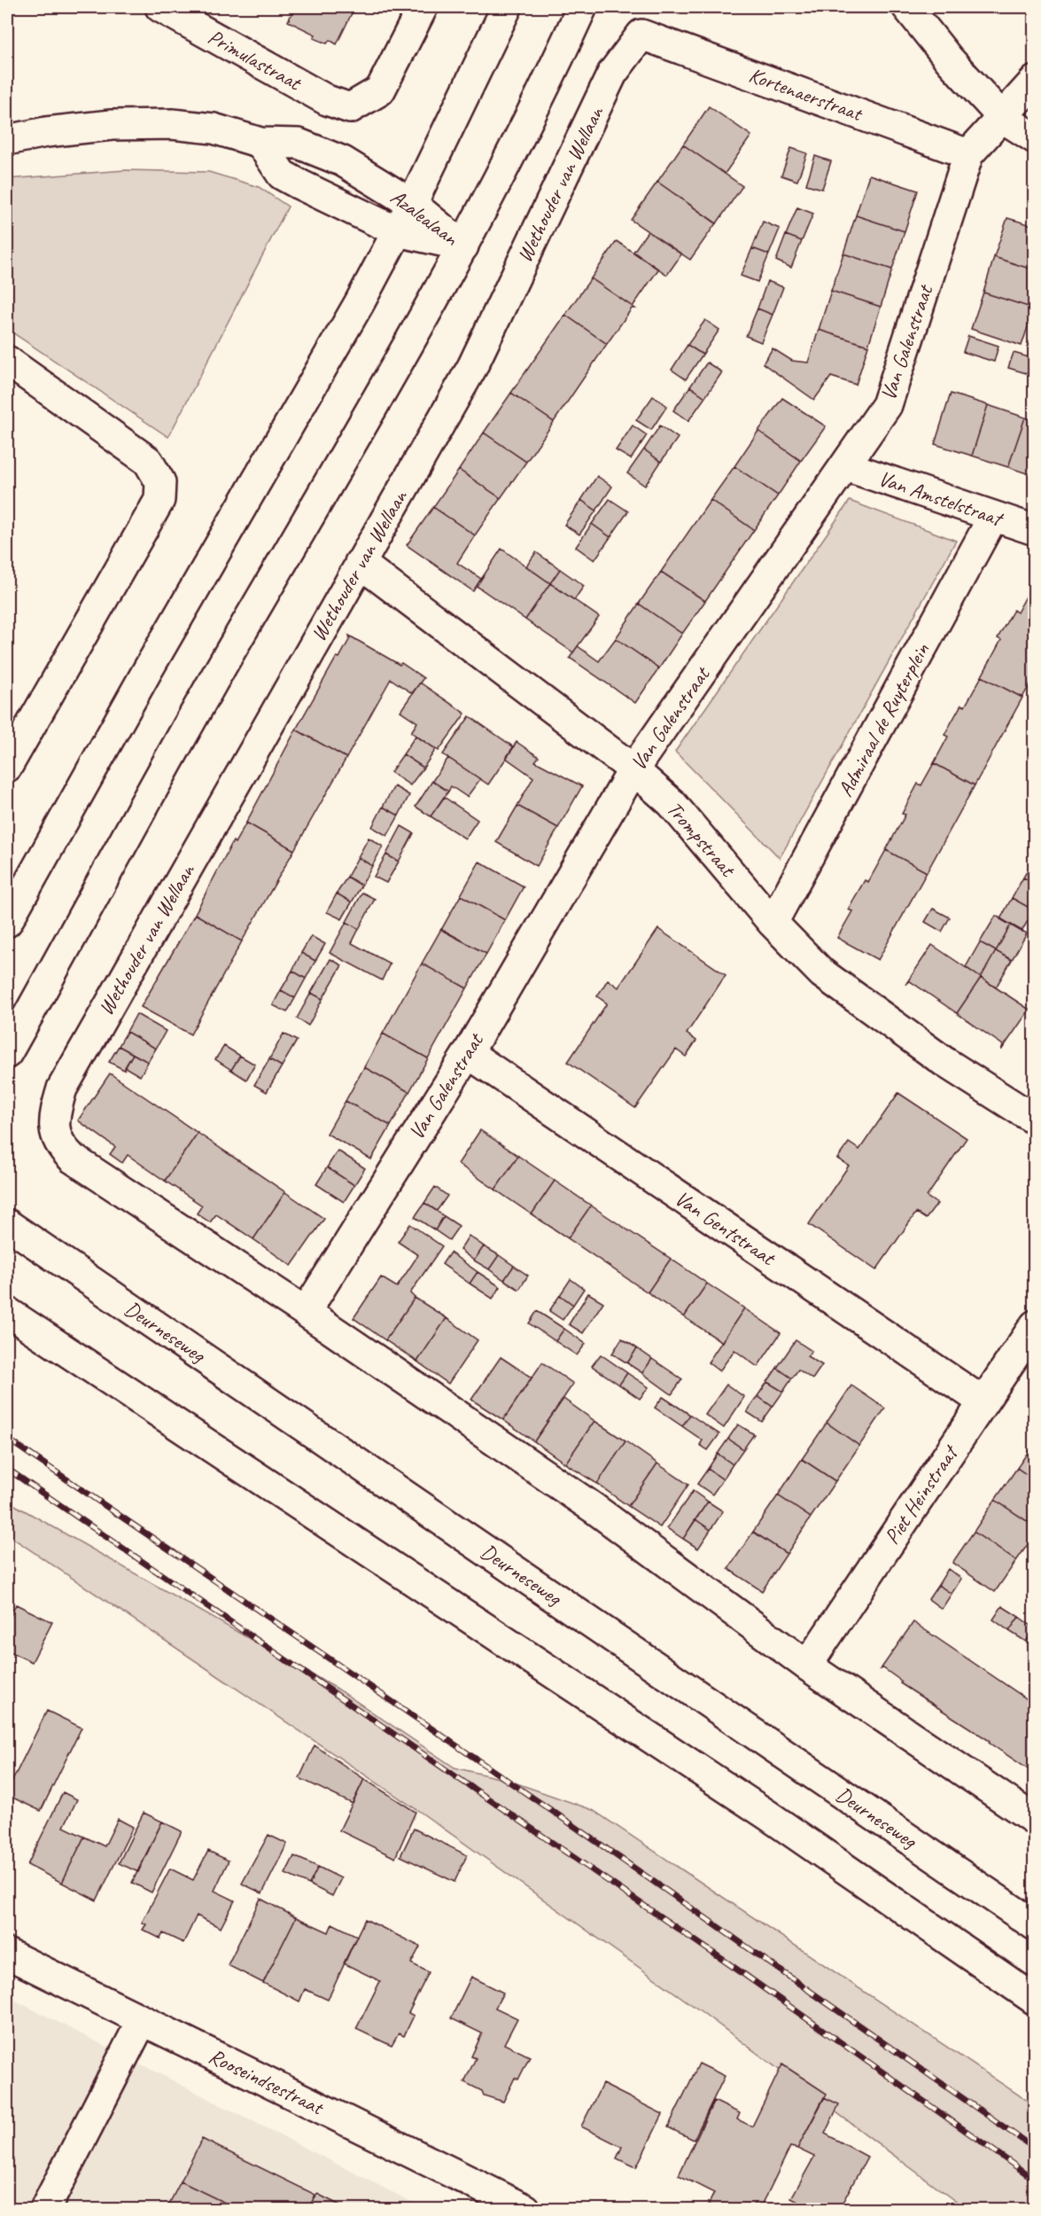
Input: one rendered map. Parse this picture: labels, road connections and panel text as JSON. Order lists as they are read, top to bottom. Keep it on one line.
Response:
{"streets":{"street":["Primulastraat","Kortenaerstraat","Wethouder van Wellaan","Azalealaan","Van Galenstraat","Van Amstelstraat","Admiraal de Ruyterplein","Trompstraat","Van Gentstraat","Deurneseweg","Piet Heinstraat","Rooseindsestraat"]},"crossings":[["Kortenaerstraat","Wethouder van Wellaan"],["Kortenaerstraat","Van Galenstraat"],["Wethouder van Wellaan","Van Galenstraat"],["Wethouder van Wellaan","Trompstraat"],["Van Galenstraat","Van Amstelstraat"],["Van Galenstraat","Trompstraat"],["Van Galenstraat","Van Gentstraat"],["Van Amstelstraat","Admiraal de Ruyterplein"],["Admiraal de Ruyterplein","Trompstraat"],["Van Gentstraat","Piet Heinstraat"]]}
